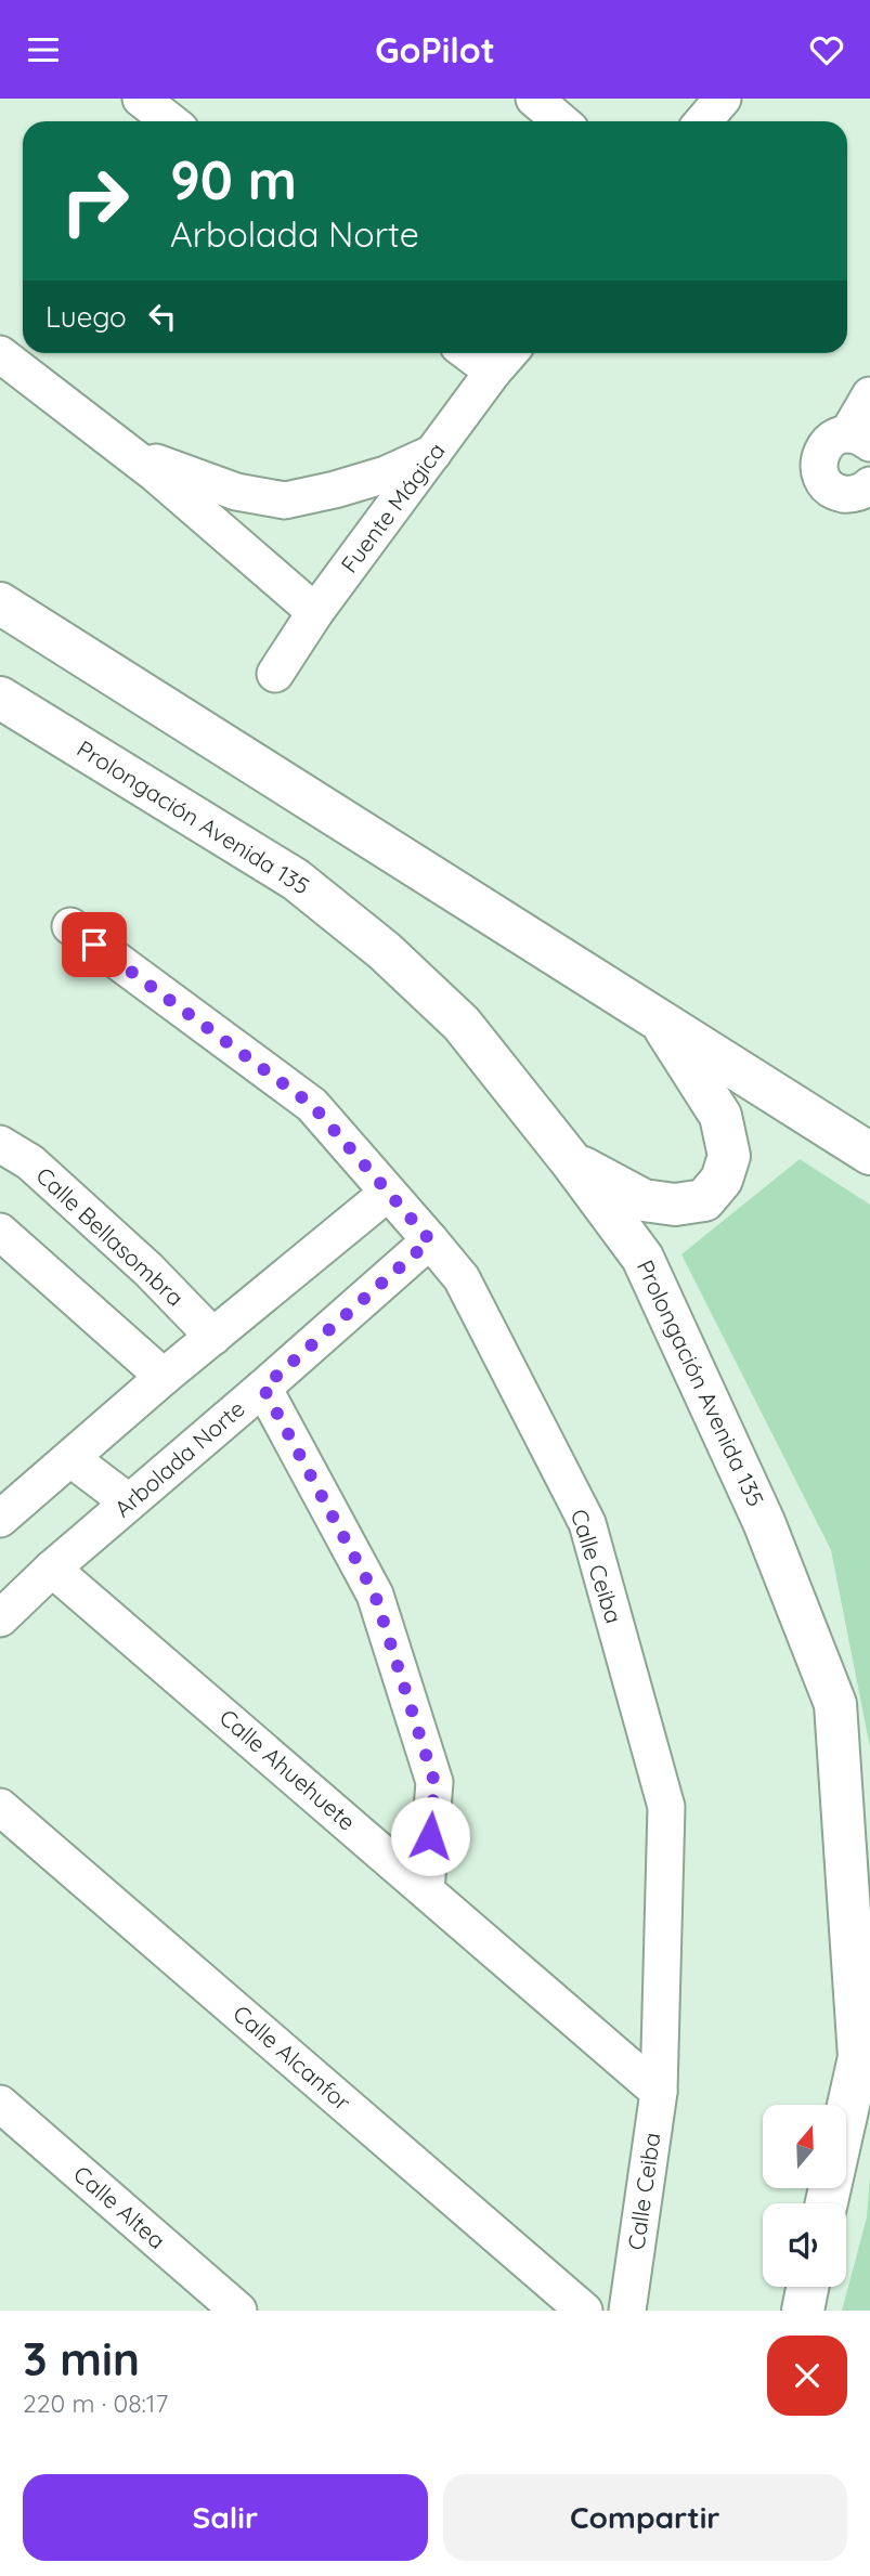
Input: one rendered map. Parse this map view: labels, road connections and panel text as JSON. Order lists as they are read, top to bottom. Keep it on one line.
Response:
{"streets":{"main road":["Prolongación Avenida 135"],"street":["Fuente Mágica","Calle Bellasombra","Arbolada Norte","Calle Ceiba","Calle Ahuehuete","Calle Alcanfor","Calle Altea"]},"crossings":[["Arbolada Norte","Calle Ceiba"],["Arbolada Norte","Calle Ahuehuete"],["Calle Ceiba","Calle Ahuehuete"]],"north":"top","page":{"header":"GoPilot","turn":["90 m","Arbolada Norte"],"then":"Luego","heading":["3 min","220 m · 08:17"],"buttons":["Salir","Compartir"]}}
